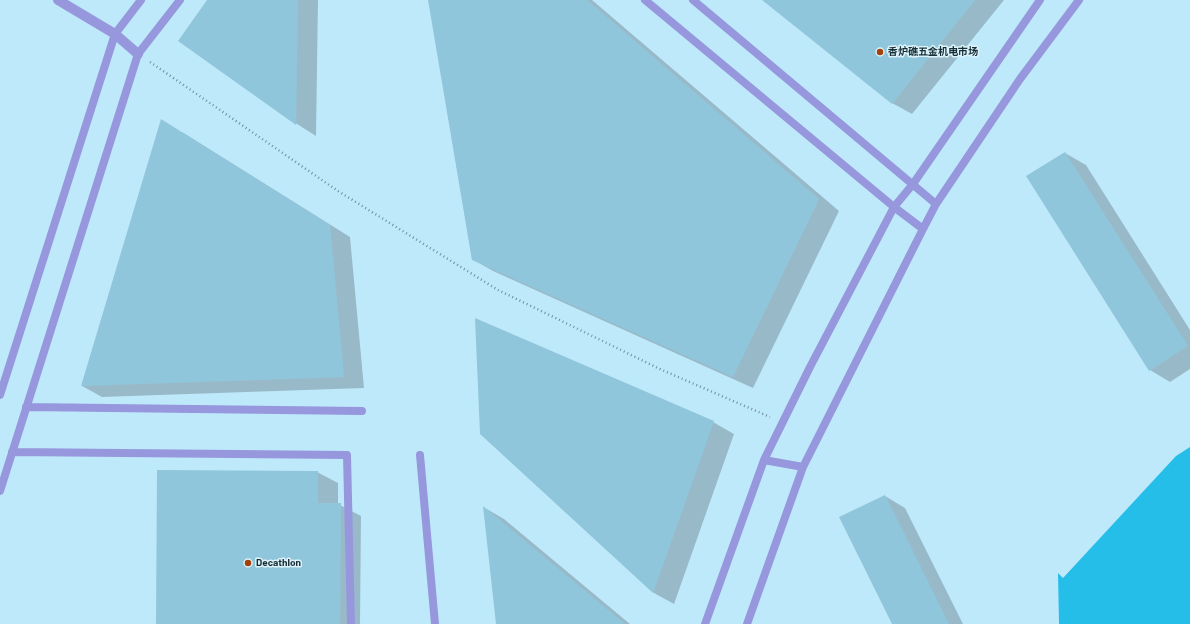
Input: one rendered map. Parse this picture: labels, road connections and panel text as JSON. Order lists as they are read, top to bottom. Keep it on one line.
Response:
{"places":["香炉礁五金机电市场","Decathlon"]}
